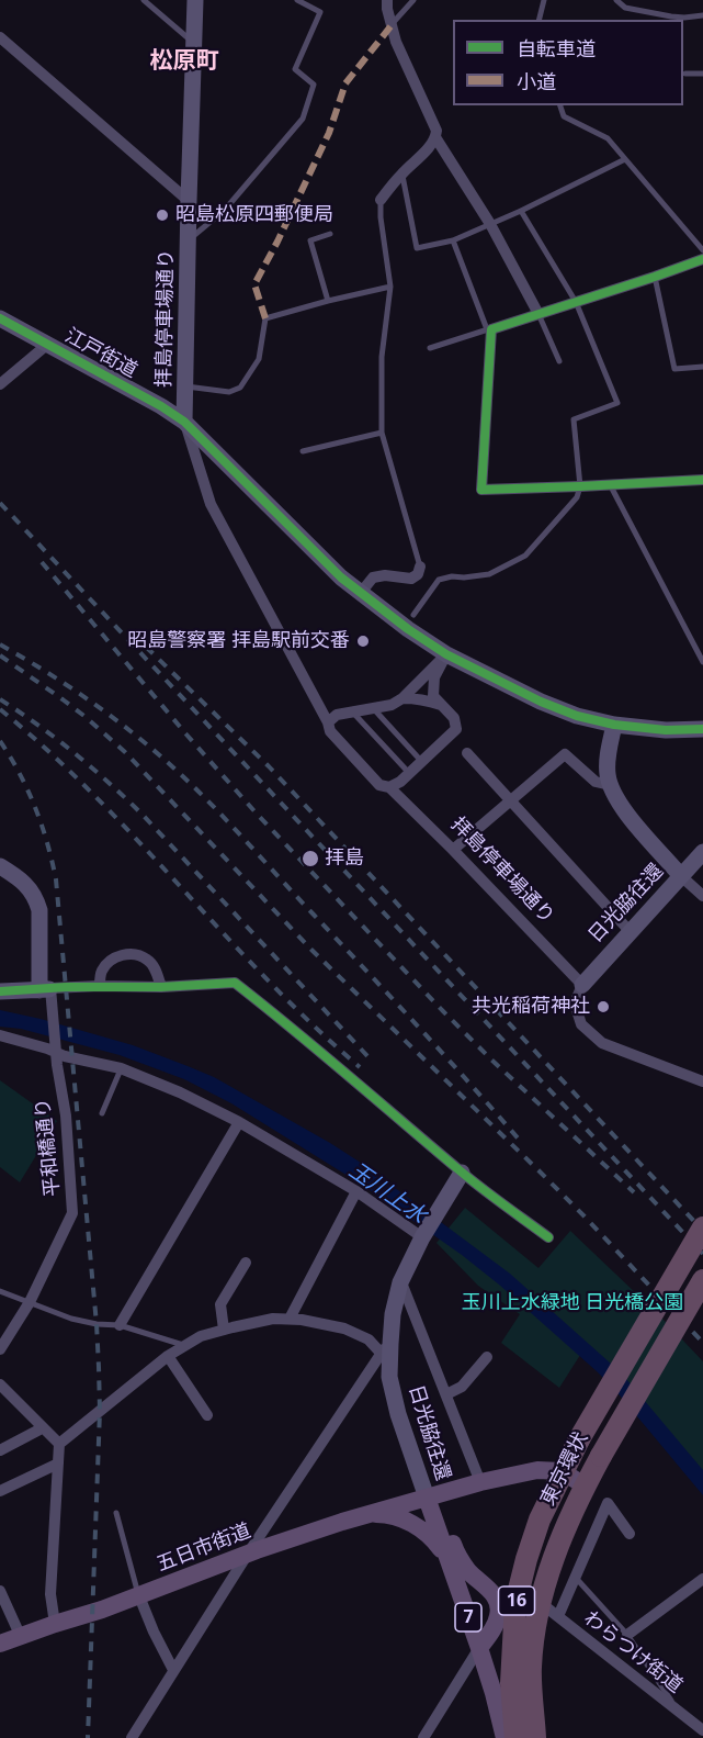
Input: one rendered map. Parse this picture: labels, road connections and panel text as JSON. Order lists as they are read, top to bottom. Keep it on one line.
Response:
{"streets":{"highway":["東京環状","16"],"main road":["五日市街道","7"],"street":["拝島停車場通り","江戸街道","日光脇往還","平和橋通り","わらつけ街道"]},"crossings":[["拝島停車場通り","江戸街道"],["拝島停車場通り","日光脇往還"],["日光脇往還","五日市街道"],["日光脇往還","7"],["東京環状","五日市街道"],["東京環状","わらつけ街道"],["五日市街道","7"]],"districts":["松原町"],"water":["玉川上水"],"parks":["玉川上水緑地 日光橋公園"],"places":["昭島松原四郵便局","昭島警察署 拝島駅前交番","拝島","共光稲荷神社"],"legend":["自転車道","小道"]}
